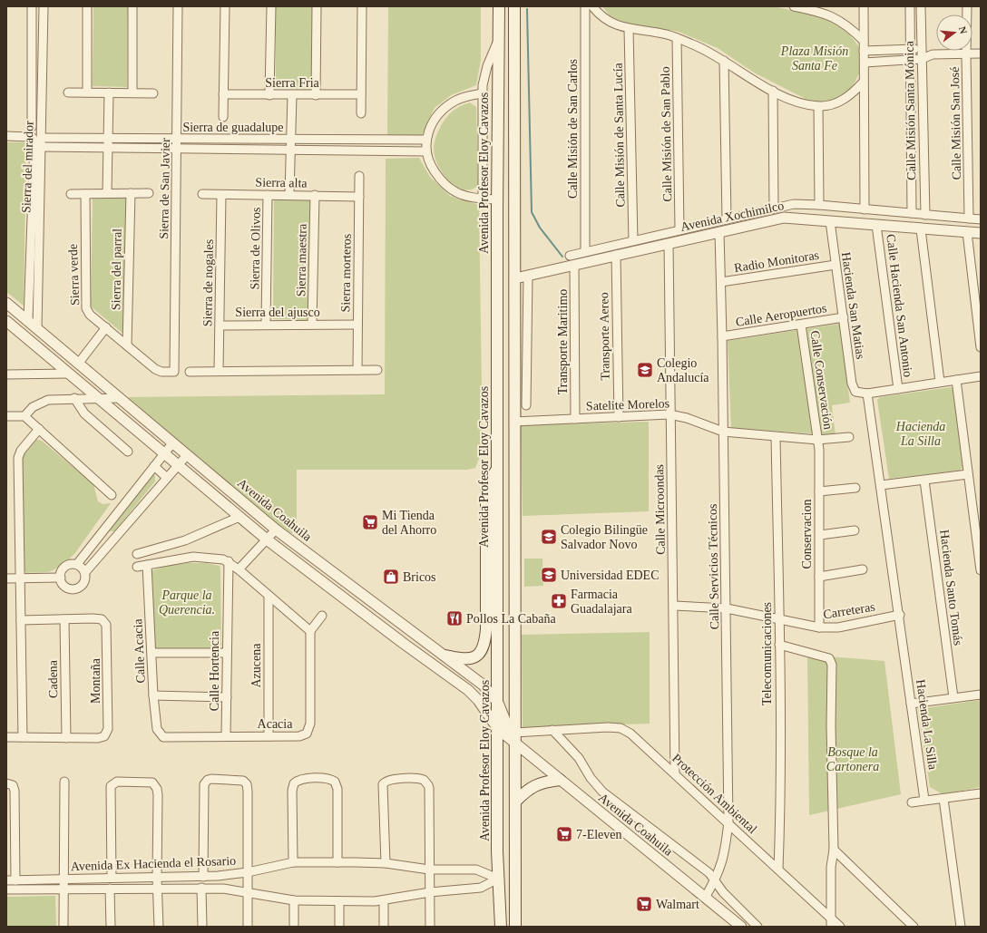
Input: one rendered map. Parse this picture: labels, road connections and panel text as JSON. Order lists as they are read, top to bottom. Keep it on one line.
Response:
{"streets":{"main road":["Avenida Profesor Eloy Cavazos"],"street":["Sierra Fria","Calle Misión Santa Mónica","Calle Misión San José","Sierra de guadalupe","Calle Misión de San Carlos","Calle Misión de San Pablo","Calle Misión de Santa Lucía","Sierra del mirador","Sierra alta","Sierra de San Javier","Avenida Xochimilco","Sierra de Olivos","Sierra maestra","Radio Monitoras","Sierra del parral","Sierra morteros","Sierra verde","Sierra de nogales","Hacienda San Matias","Calle Hacienda San Antonio","Sierra del ajusco","Calle Aeropuertos","Transporte Aereo","Transporte Maritimo","Calle Conservación","Satelite Morelos","Avenida Coahuila","Calle Microondas","Conservacion","Calle Servicios Técnicos","Hacienda Santo Tomás","Carreteras","Calle Acacia","Telecomunicaciones","Azucena","Calle Hortencia","Cadena","Montaña","Acacia","Hacienda La Silla","Protección Ambiental","Avenida Ex Hacienda el Rosario"]},"crossings":[["Sierra de guadalupe","Sierra del mirador"],["Sierra de guadalupe","Sierra de San Javier"],["Sierra del mirador","Avenida Coahuila"],["Avenida Profesor Eloy Cavazos","Avenida Coahuila"],["Avenida Profesor Eloy Cavazos","Avenida Ex Hacienda el Rosario"],["Sierra alta","Sierra de Olivos"],["Sierra alta","Sierra maestra"],["Sierra alta","Sierra morteros"],["Sierra alta","Sierra de nogales"],["Sierra de San Javier","Sierra verde"],["Avenida Xochimilco","Hacienda San Matias"],["Avenida Xochimilco","Calle Hacienda San Antonio"],["Avenida Xochimilco","Transporte Aereo"],["Avenida Xochimilco","Transporte Maritimo"],["Avenida Xochimilco","Calle Microondas"],["Avenida Xochimilco","Calle Servicios Técnicos"],["Sierra de Olivos","Sierra del ajusco"],["Sierra maestra","Sierra del ajusco"],["Radio Monitoras","Hacienda San Matias"],["Radio Monitoras","Calle Servicios Técnicos"],["Sierra del parral","Sierra verde"],["Sierra morteros","Sierra del ajusco"],["Sierra de nogales","Sierra del ajusco"],["Hacienda San Matias","Calle Aeropuertos"],["Hacienda San Matias","Hacienda La Silla"],["Calle Aeropuertos","Calle Conservación"],["Calle Aeropuertos","Calle Servicios Técnicos"],["Transporte Aereo","Satelite Morelos"],["Transporte Maritimo","Satelite Morelos"],["Calle Conservación","Satelite Morelos"],["Calle Conservación","Conservacion"],["Satelite Morelos","Calle Microondas"],["Satelite Morelos","Conservacion"],["Satelite Morelos","Calle Servicios Técnicos"],["Satelite Morelos","Telecomunicaciones"],["Avenida Coahuila","Calle Servicios Técnicos"],["Avenida Coahuila","Protección Ambiental"],["Calle Microondas","Carreteras"],["Calle Microondas","Protección Ambiental"],["Conservacion","Carreteras"],["Calle Servicios Técnicos","Carreteras"],["Calle Servicios Técnicos","Protección Ambiental"],["Carreteras","Telecomunicaciones"],["Carreteras","Hacienda La Silla"],["Calle Acacia","Acacia"],["Telecomunicaciones","Protección Ambiental"],["Azucena","Acacia"],["Calle Hortencia","Acacia"],["Cadena","Montaña"]],"parks":["Plaza Misión Santa Fe","Hacienda La Silla","Parque la Querencia.","Bosque la Cartonera"],"places":{"school or university":["Colegio Andalucía","Colegio Bilingüe Salvador Novo","Universidad EDEC"],"supermarket":["Mi Tienda del Ahorro","7-Eleven","Walmart"],"shop":["Bricos"],"pharmacy":["Farmacia Guadalajara"],"restaurant":["Pollos La Cabaña"]},"north":"right"}
